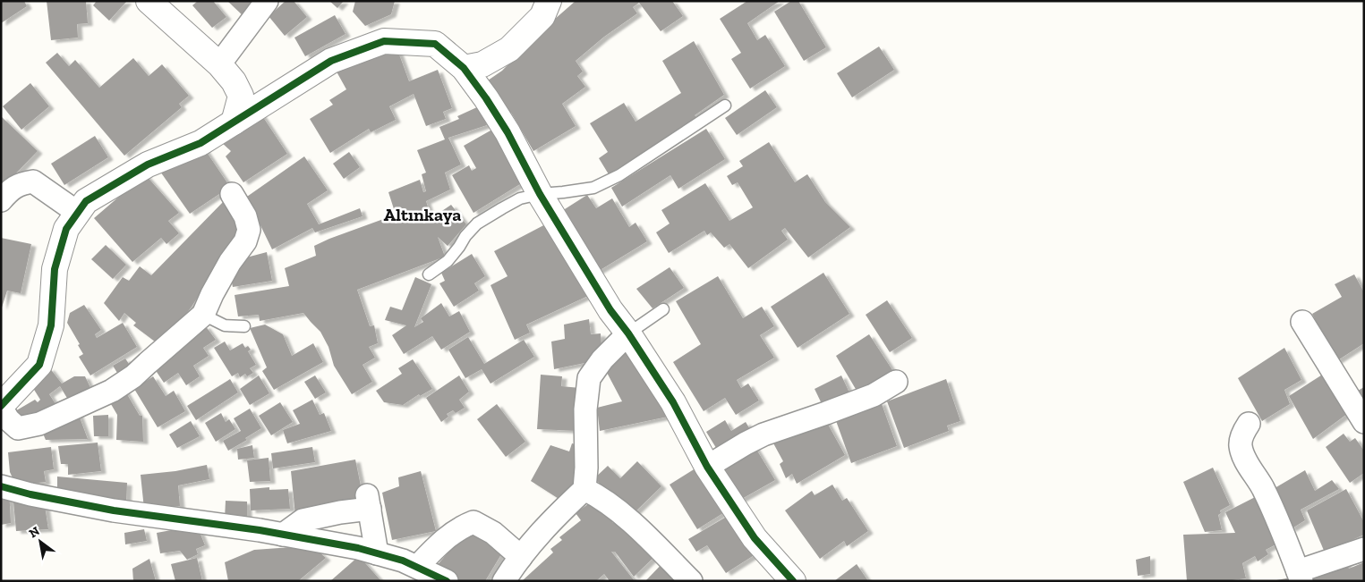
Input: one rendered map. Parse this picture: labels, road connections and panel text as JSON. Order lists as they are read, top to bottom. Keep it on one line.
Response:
{"districts":["Altınkaya"],"north":"top left"}
